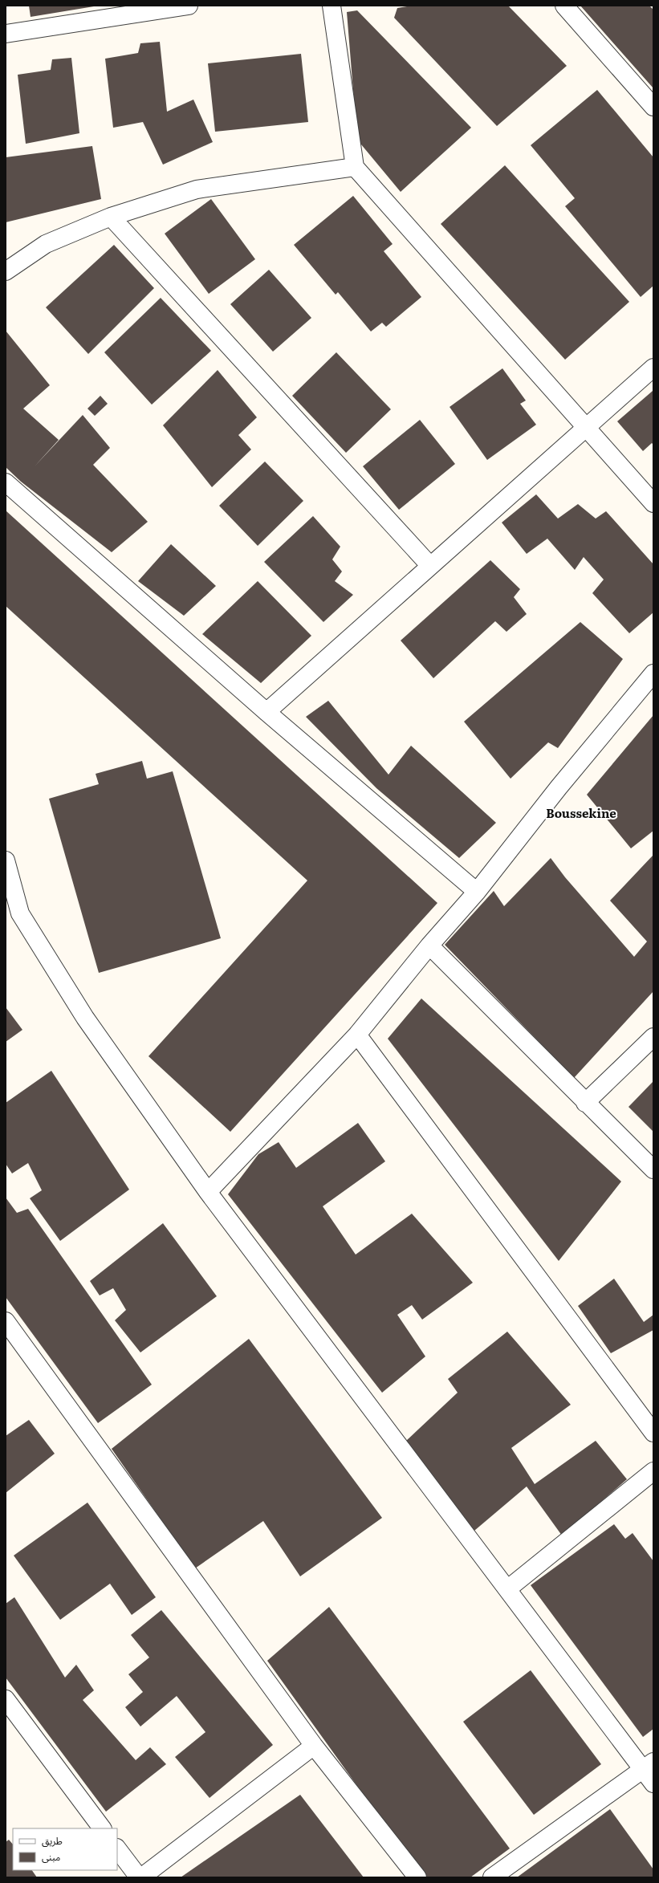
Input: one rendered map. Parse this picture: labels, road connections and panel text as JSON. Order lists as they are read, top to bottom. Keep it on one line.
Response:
{"districts":["Boussekine"],"legend":["طريق","مبنى"]}
